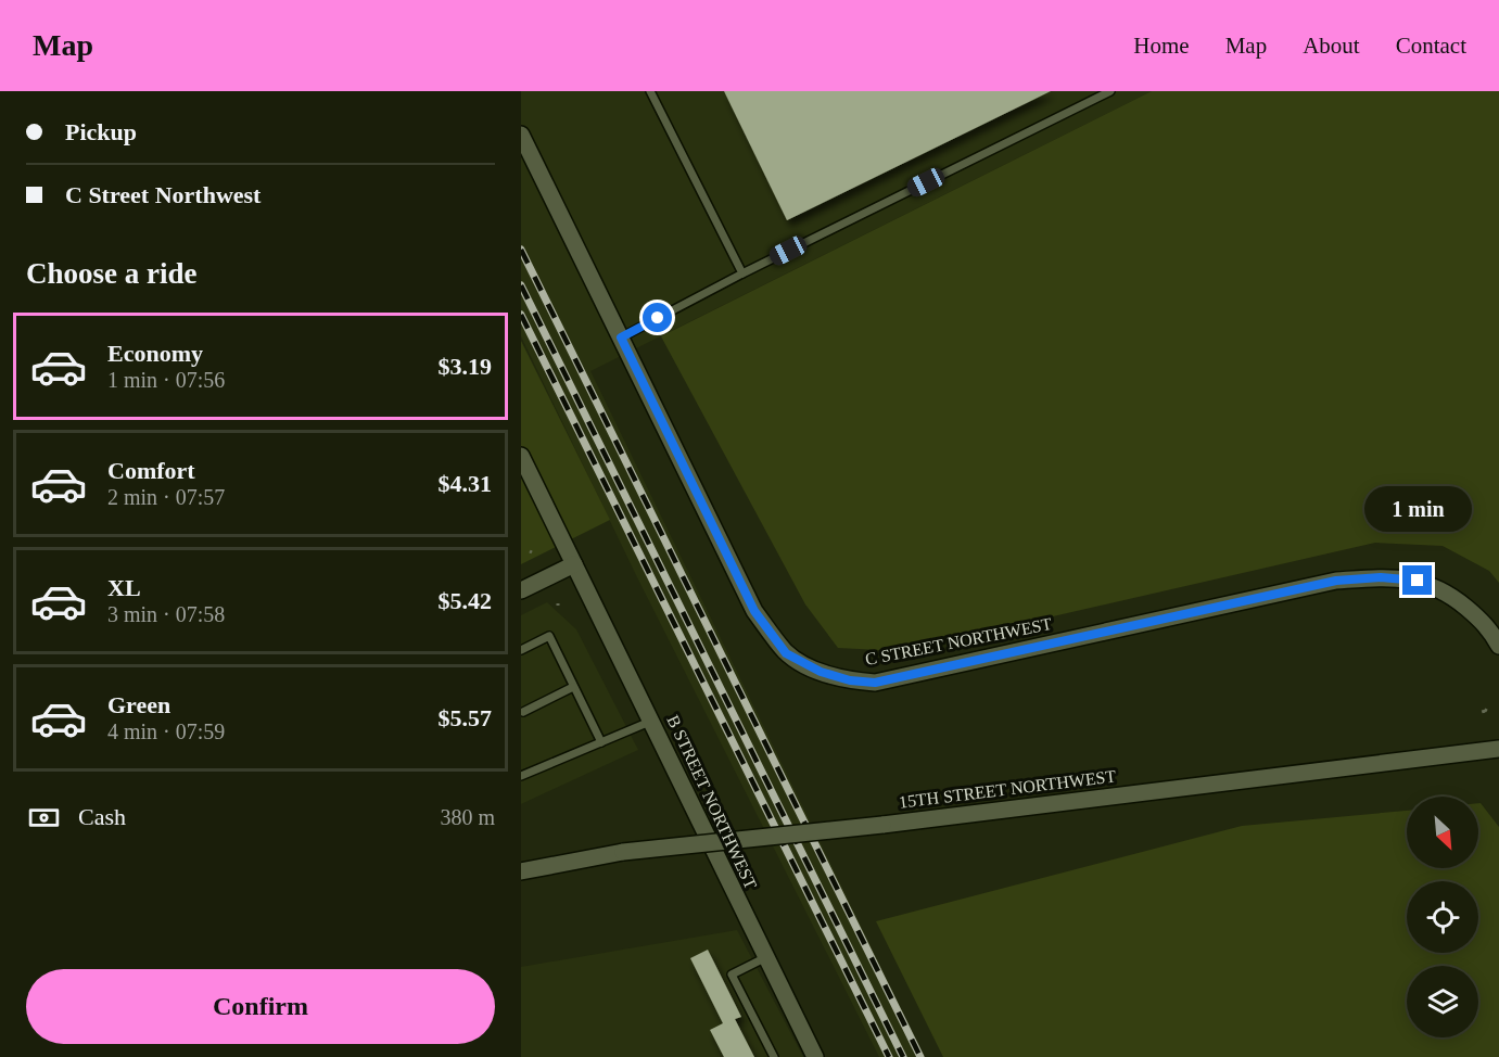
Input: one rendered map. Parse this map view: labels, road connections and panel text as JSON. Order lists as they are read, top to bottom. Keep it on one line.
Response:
{"streets":{"street":["C STREET NORTHWEST","15TH STREET NORTHWEST","B STREET NORTHWEST"]},"north":"bottom right","page":{"header":"Map","nav":["Home","Map","About","Contact"],"banner":["Pickup","C Street Northwest"],"heading":"Choose a ride","list":[{"name":"Economy","note":"1 min · 07:56","value":"$3.19"},{"name":"Comfort","note":"2 min · 07:57","value":"$4.31"},{"name":"XL","note":"3 min · 07:58","value":"$5.42"},{"name":"Green","note":"4 min · 07:59","value":"$5.57"}],"bubble":"1 min","pay":["Cash","380 m"],"buttons":"Confirm"}}
